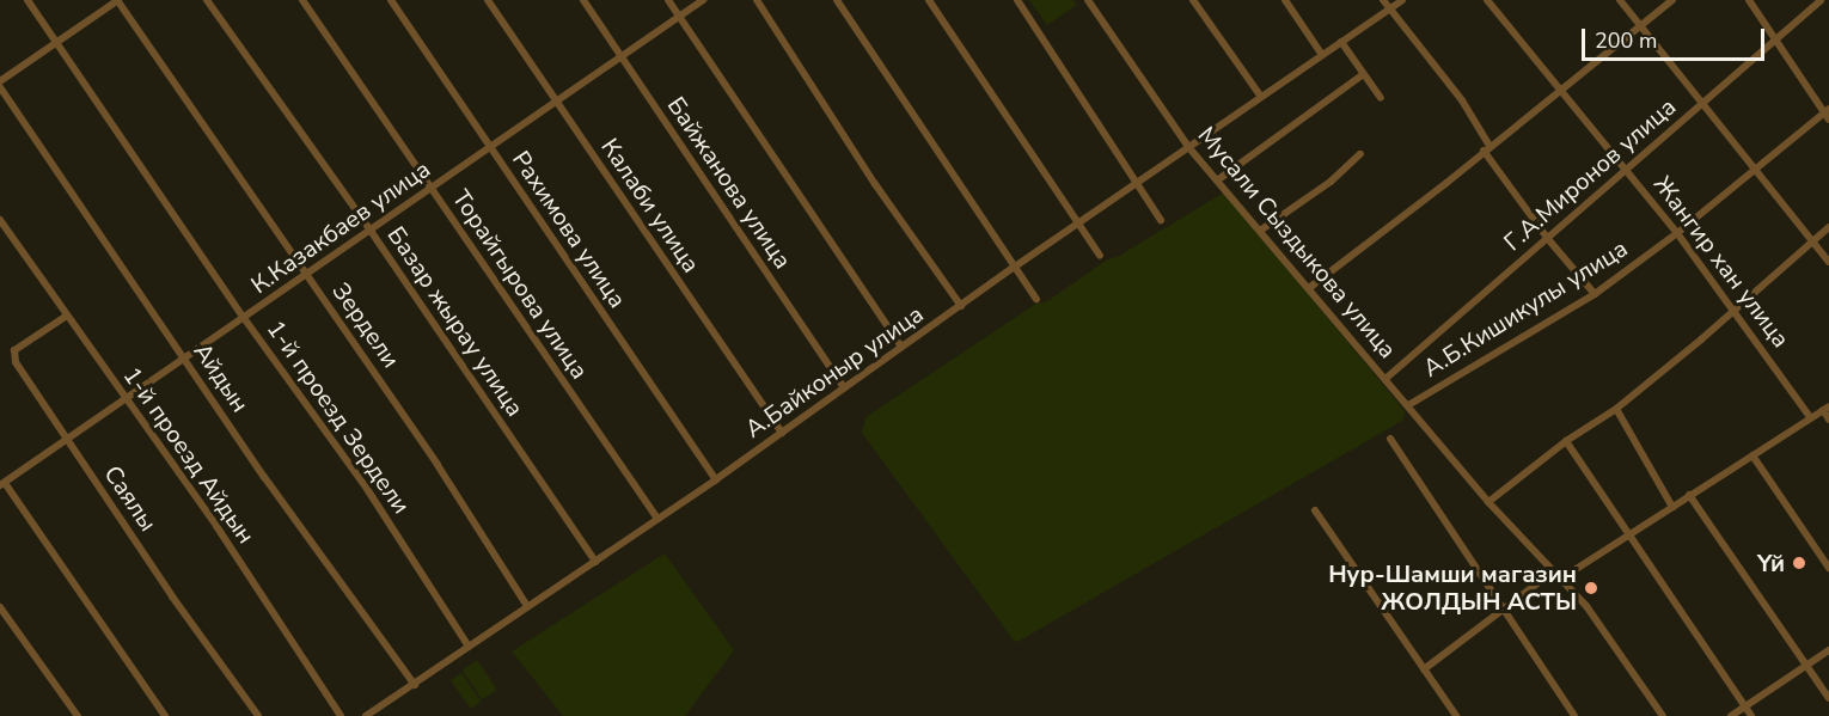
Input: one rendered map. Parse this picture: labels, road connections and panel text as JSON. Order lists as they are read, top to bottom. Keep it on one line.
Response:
{"streets":{"street":["Г.А.Миронов улица","Байжанова улица","Калаби улица","К.Казакбаев улица","Рахимова улица","Мусали Сыздыкова улица","Жангир хан улица","Торайгырова улица","А.Б.Кишикулы улица","Базар жырау улица","Зердели","А.Байконыр улица","Айдын","1-й проезд Зердели","1-й проезд Айдын","Саялы"]},"crossings":[["Г.А.Миронов улица","Мусали Сыздыкова улица"],["Г.А.Миронов улица","Жангир хан улица"],["Байжанова улица","К.Казакбаев улица"],["Байжанова улица","А.Байконыр улица"],["Калаби улица","К.Казакбаев улица"],["Калаби улица","А.Байконыр улица"],["К.Казакбаев улица","Рахимова улица"],["К.Казакбаев улица","Торайгырова улица"],["К.Казакбаев улица","Базар жырау улица"],["К.Казакбаев улица","Зердели"],["К.Казакбаев улица","Айдын"],["К.Казакбаев улица","1-й проезд Зердели"],["К.Казакбаев улица","1-й проезд Айдын"],["К.Казакбаев улица","Саялы"],["Рахимова улица","А.Байконыр улица"],["Мусали Сыздыкова улица","А.Б.Кишикулы улица"],["Мусали Сыздыкова улица","А.Байконыр улица"],["Жангир хан улица","А.Б.Кишикулы улица"],["Торайгырова улица","А.Байконыр улица"],["Базар жырау улица","А.Байконыр улица"],["Зердели","А.Байконыр улица"],["А.Байконыр улица","Айдын"],["А.Байконыр улица","1-й проезд Зердели"],["1-й проезд Айдын","Саялы"]],"places":["Үй","Нур-Шамши магазин ЖОЛДЫН АСТЫ"],"scale_bar":"200 m"}
